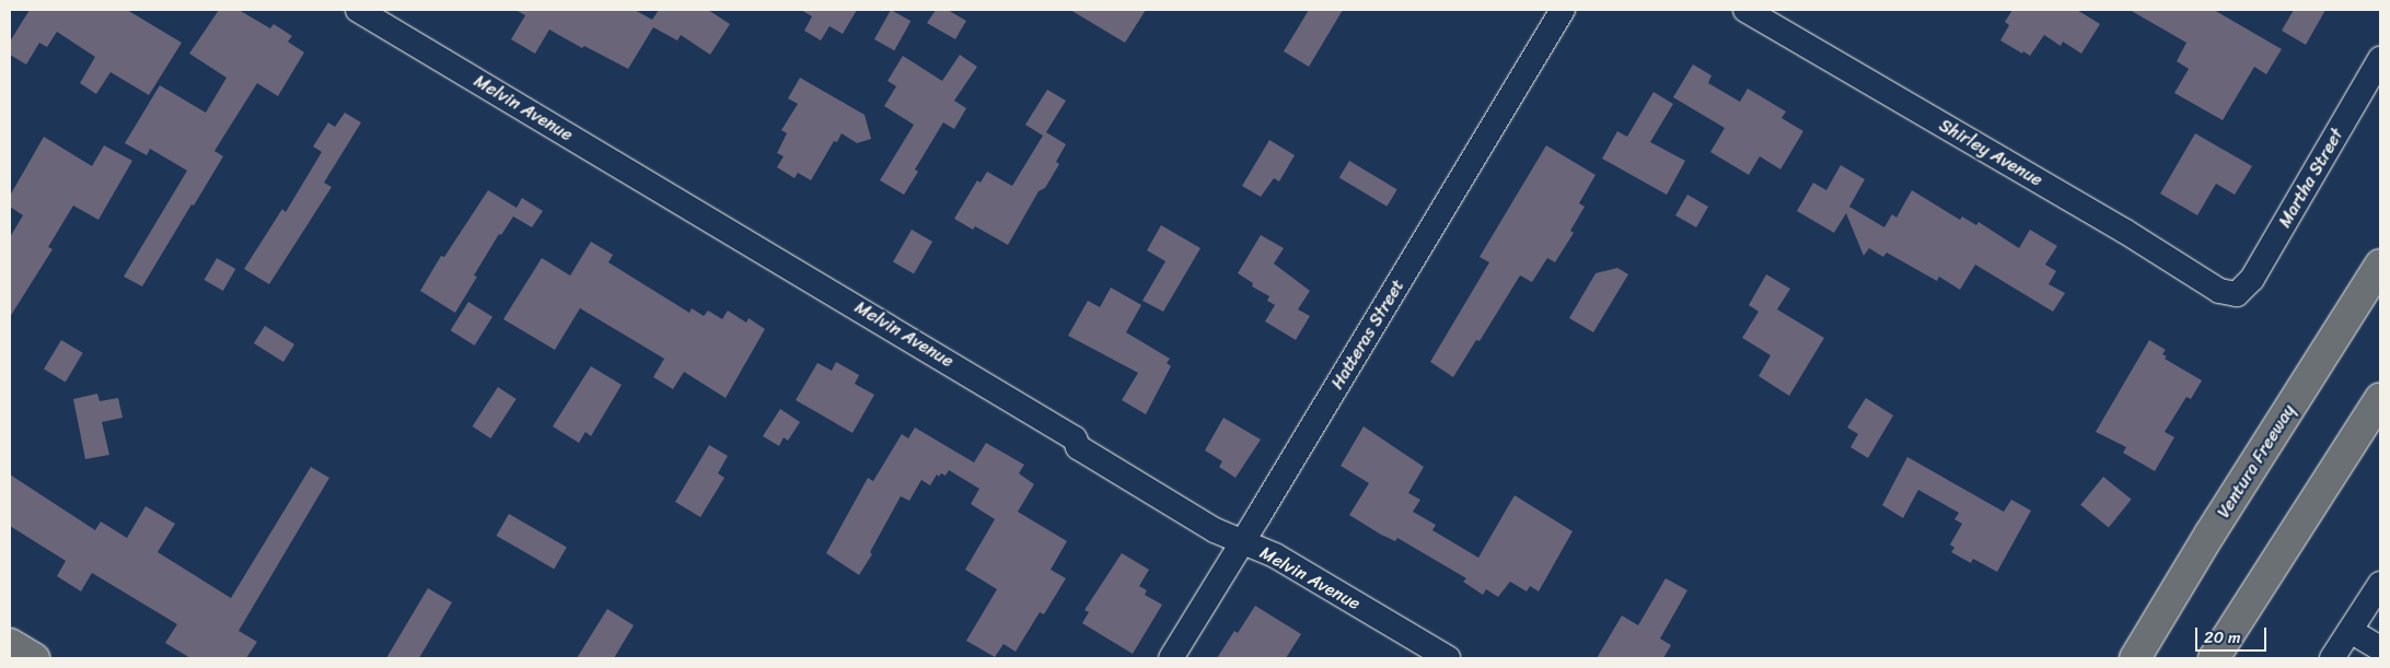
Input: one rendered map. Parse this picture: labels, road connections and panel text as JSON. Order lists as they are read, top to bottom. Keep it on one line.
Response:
{"streets":{"main road":["Ventura Freeway"],"street":["Melvin Avenue","Shirley Avenue","Martha Street","Hatteras Street"]},"crossings":[["Melvin Avenue","Hatteras Street"],["Shirley Avenue","Martha Street"]],"scale_bar":"20 m"}
